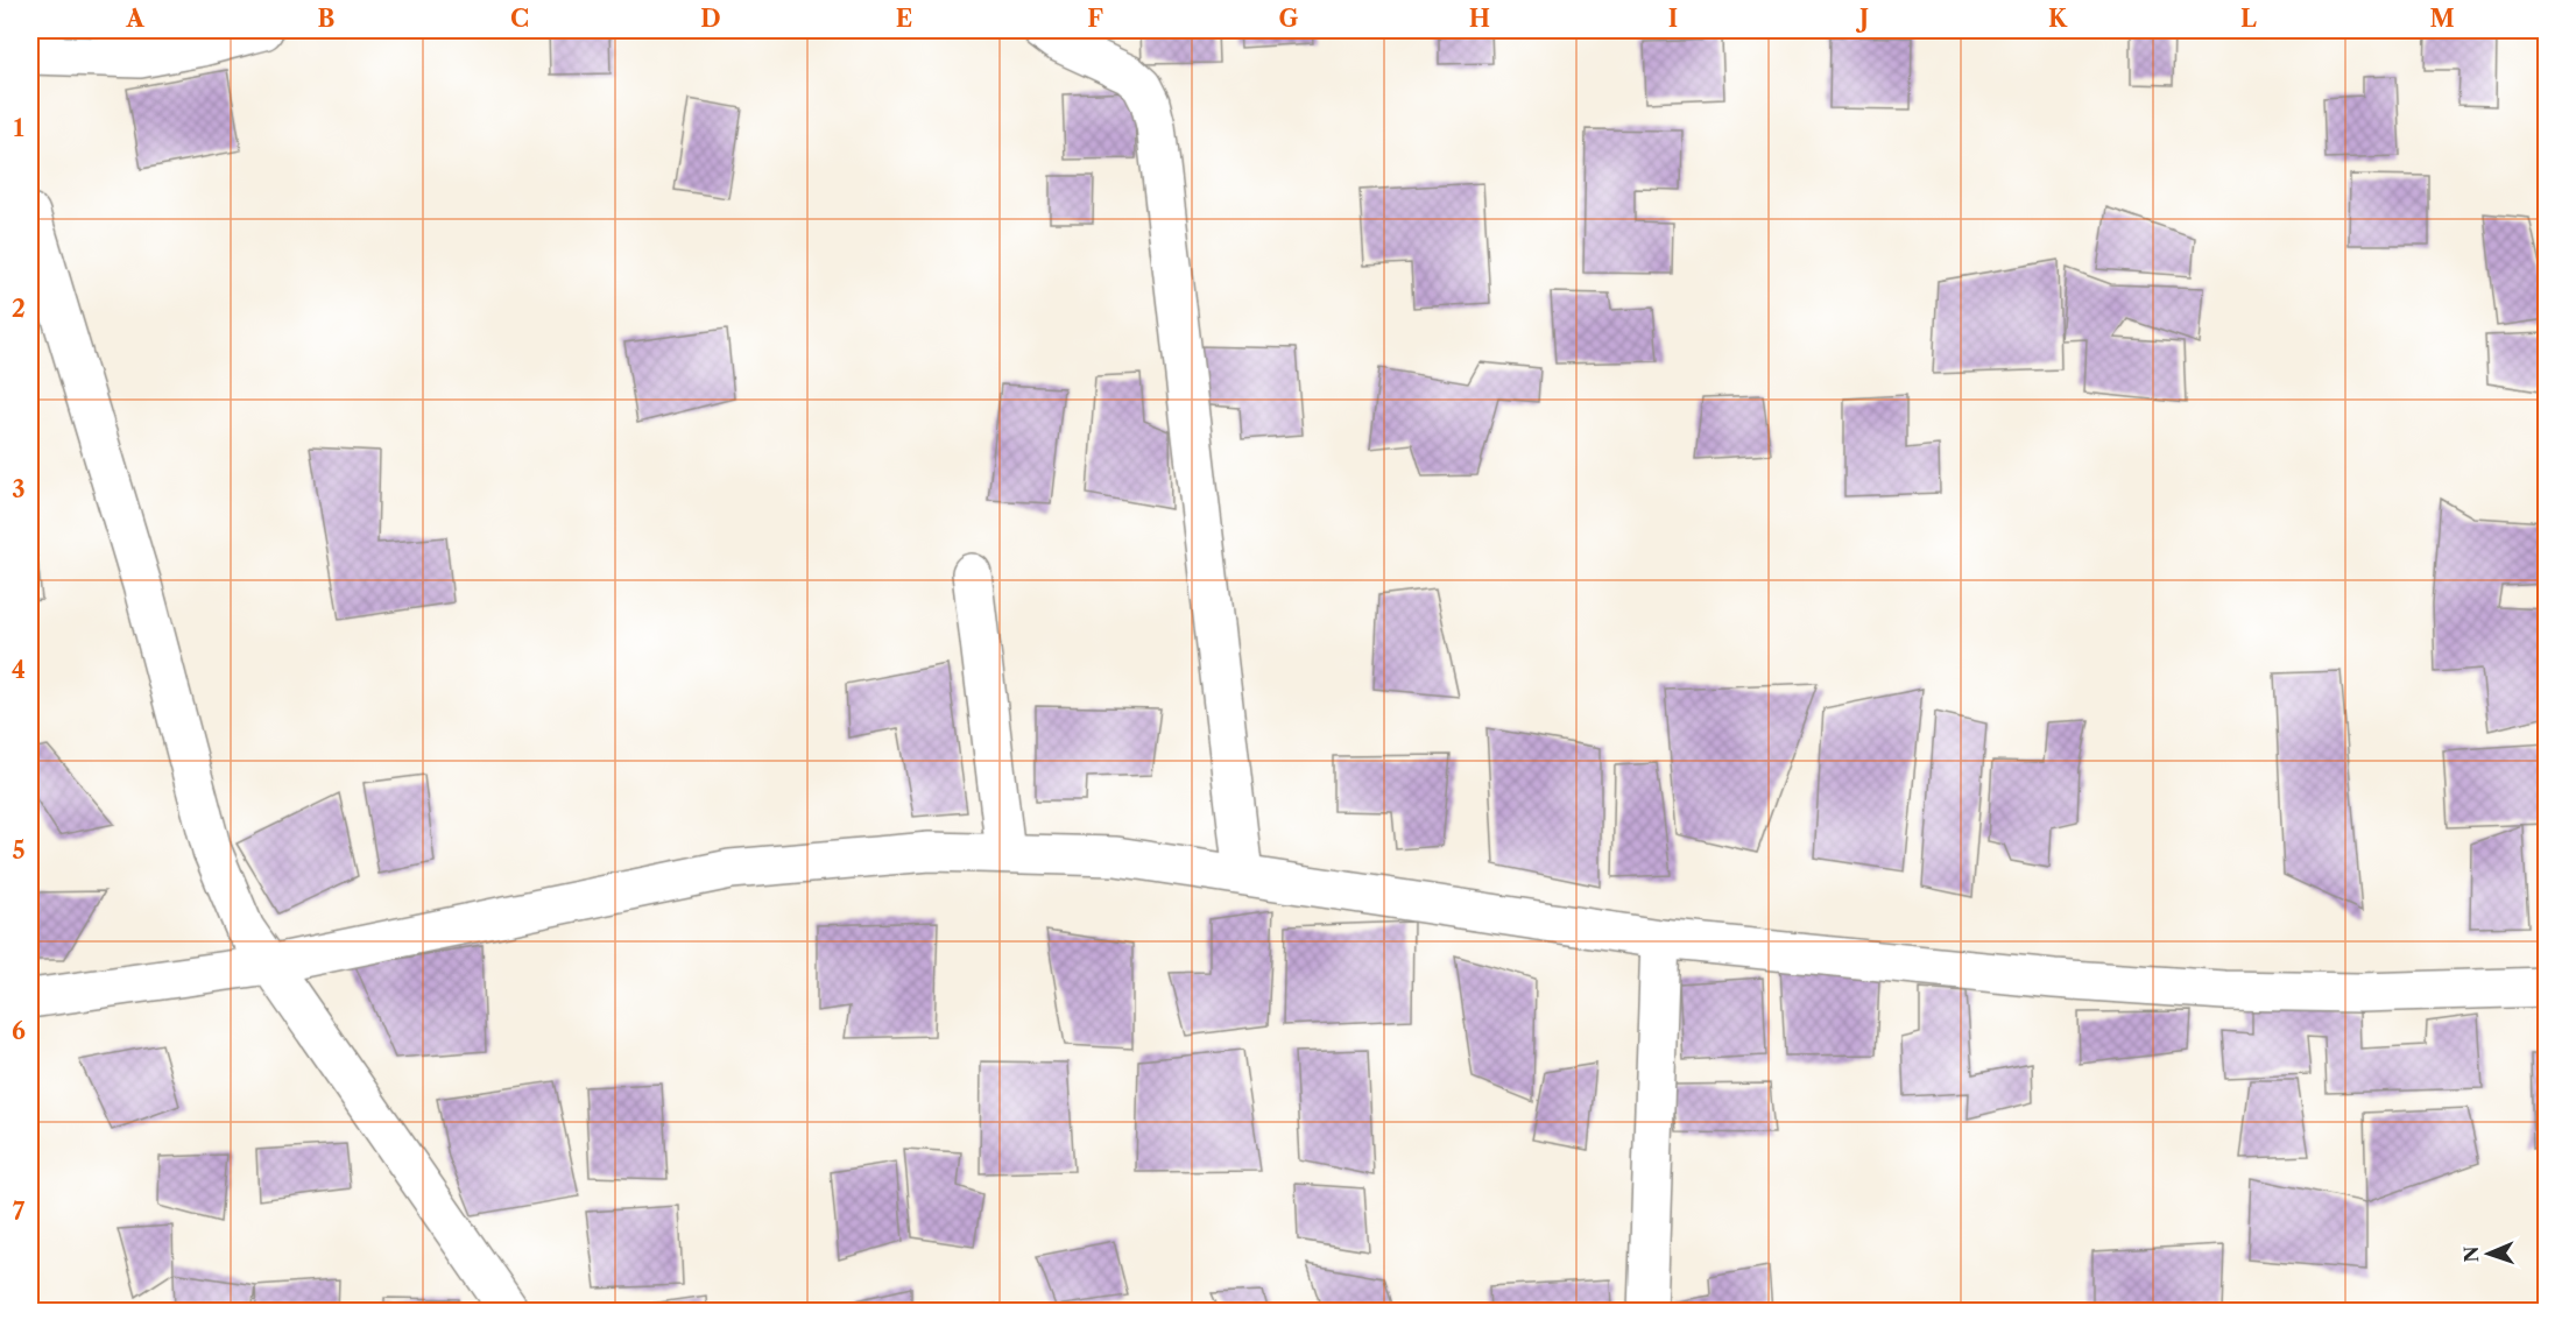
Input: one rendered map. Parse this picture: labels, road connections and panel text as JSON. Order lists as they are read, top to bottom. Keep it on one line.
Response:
{"north":"left","grid":{"columns":["A","B","C","D","E","F","G","H","I","J","K","L","M"],"rows":["1","2","3","4","5","6","7"]}}
